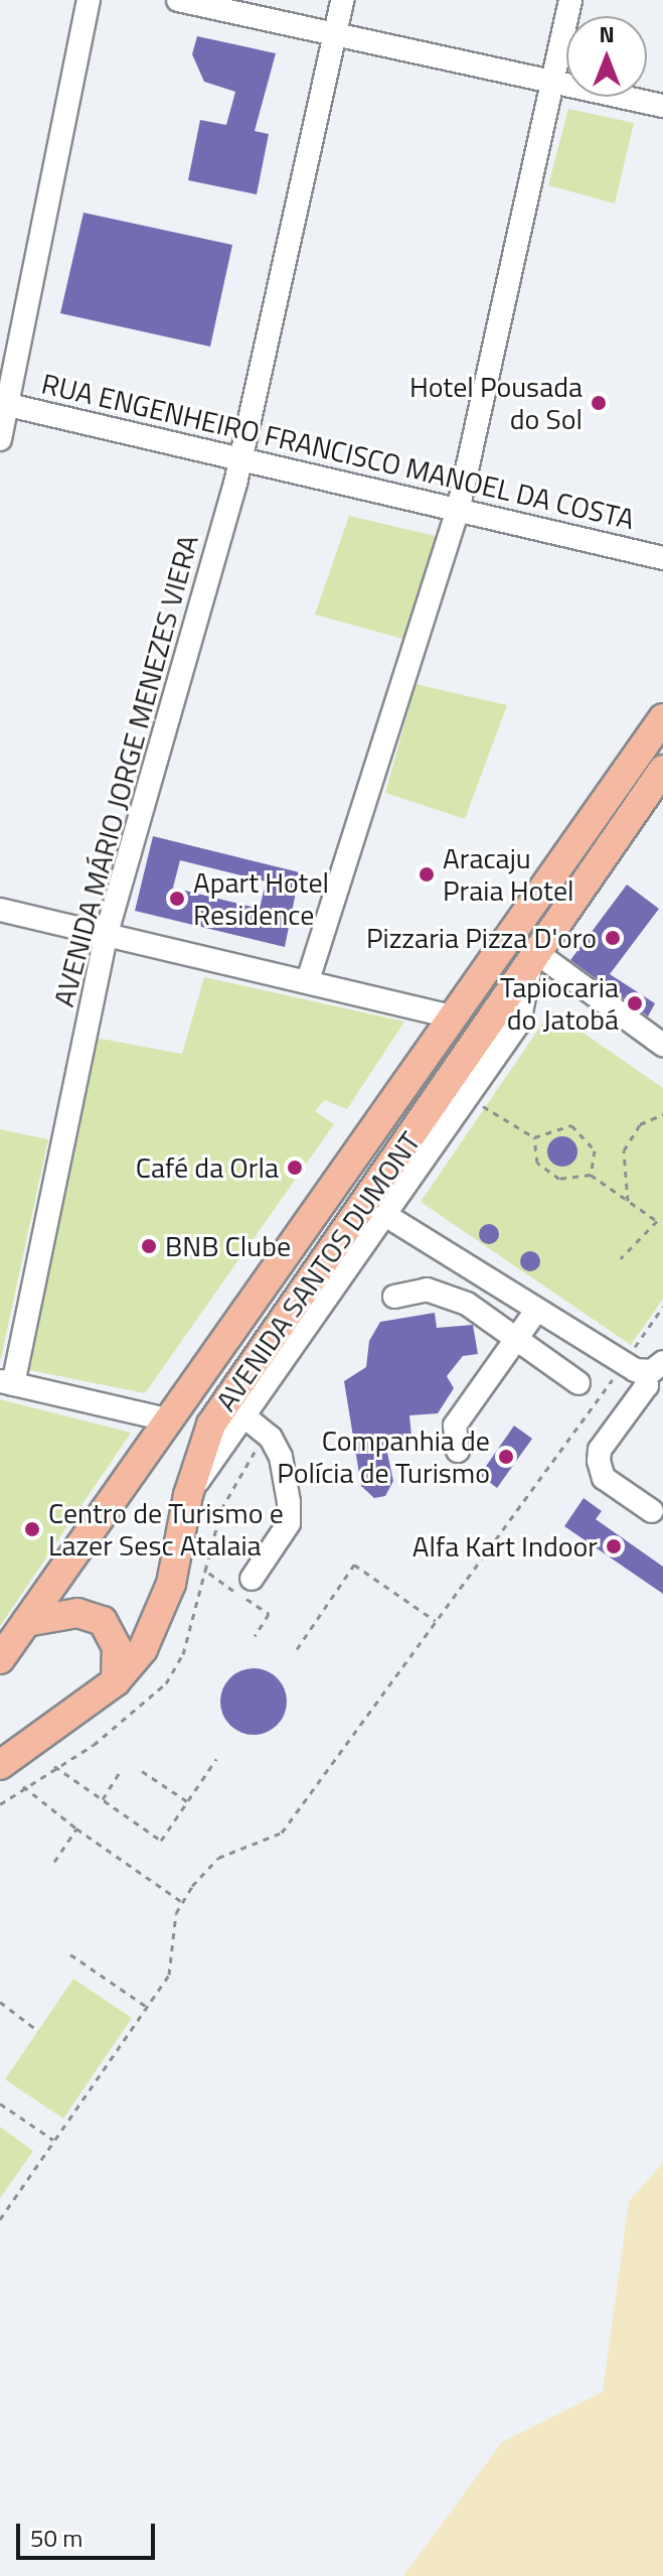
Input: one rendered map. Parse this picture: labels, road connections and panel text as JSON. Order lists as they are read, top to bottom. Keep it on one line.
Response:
{"streets":{"main road":["AVENIDA SANTOS DUMONT"],"street":["RUA ENGENHEIRO FRANCISCO MANOEL DA COSTA","AVENIDA MÁRIO JORGE MENEZES VIERA"]},"crossings":[["RUA ENGENHEIRO FRANCISCO MANOEL DA COSTA","AVENIDA MÁRIO JORGE MENEZES VIERA"]],"places":["Hotel Pousada do Sol","Aracaju Praia Hotel","Apart Hotel Residence","Pizzaria Pizza D'oro","Tapiocaria do Jatobá","Café da Orla","BNB Clube","Companhia de Polícia de Turismo","Centro de Turismo e Lazer Sesc Atalaia","Alfa Kart Indoor"],"scale_bar":"50 m","north":"top"}
